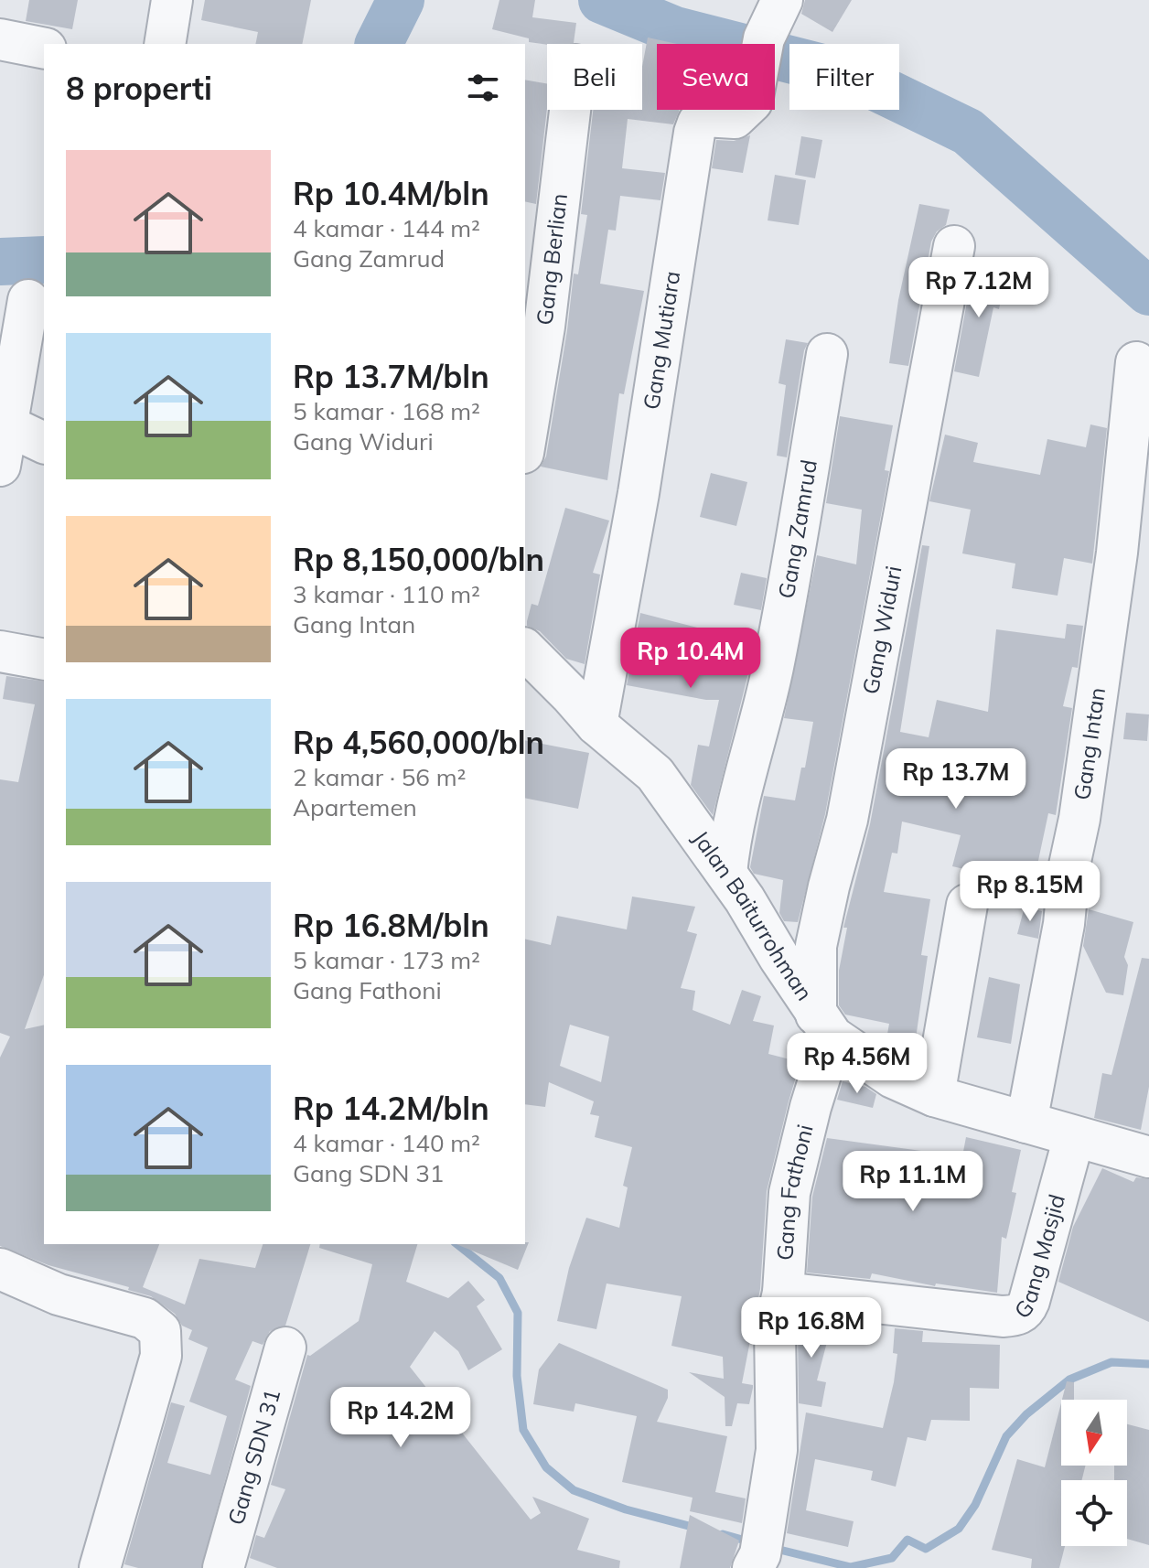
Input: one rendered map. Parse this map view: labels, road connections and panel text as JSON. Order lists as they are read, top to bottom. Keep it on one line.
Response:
{"streets":{"street":["Gang Berlian","Gang Mutiara","Gang Zamrud","Gang Widuri","Gang Intan","Jalan Baiturrohman","Gang Fathoni","Gang Masjid","Gang SDN 31"]},"crossings":[["Gang Mutiara","Jalan Baiturrohman"],["Gang Zamrud","Jalan Baiturrohman"],["Gang Widuri","Jalan Baiturrohman"],["Gang Widuri","Gang Fathoni"],["Gang Intan","Jalan Baiturrohman"],["Jalan Baiturrohman","Gang Fathoni"],["Jalan Baiturrohman","Gang Masjid"],["Gang Fathoni","Gang Masjid"]],"north":"bottom","page":{"chip":["Beli","Sewa","Filter"],"heading":"8 properti","list":[{"name":"Rp 10.4M/bln","note":"4 kamar · 144 m² · Gang Zamrud"},{"name":"Rp 13.7M/bln","note":"5 kamar · 168 m² · Gang Widuri"},{"name":"Rp 8,150,000/bln","note":"3 kamar · 110 m² · Gang Intan"},{"name":"Rp 4,560,000/bln","note":"2 kamar · 56 m² · Apartemen"},{"name":"Rp 16.8M/bln","note":"5 kamar · 173 m² · Gang Fathoni"},{"name":"Rp 14.2M/bln","note":"4 kamar · 140 m² · Gang SDN 31"}],"price":["Rp 7.12M","Rp 10.4M","Rp 13.7M","Rp 8.15M","Rp 4.56M","Rp 11.1M","Rp 16.8M","Rp 14.2M"]}}
